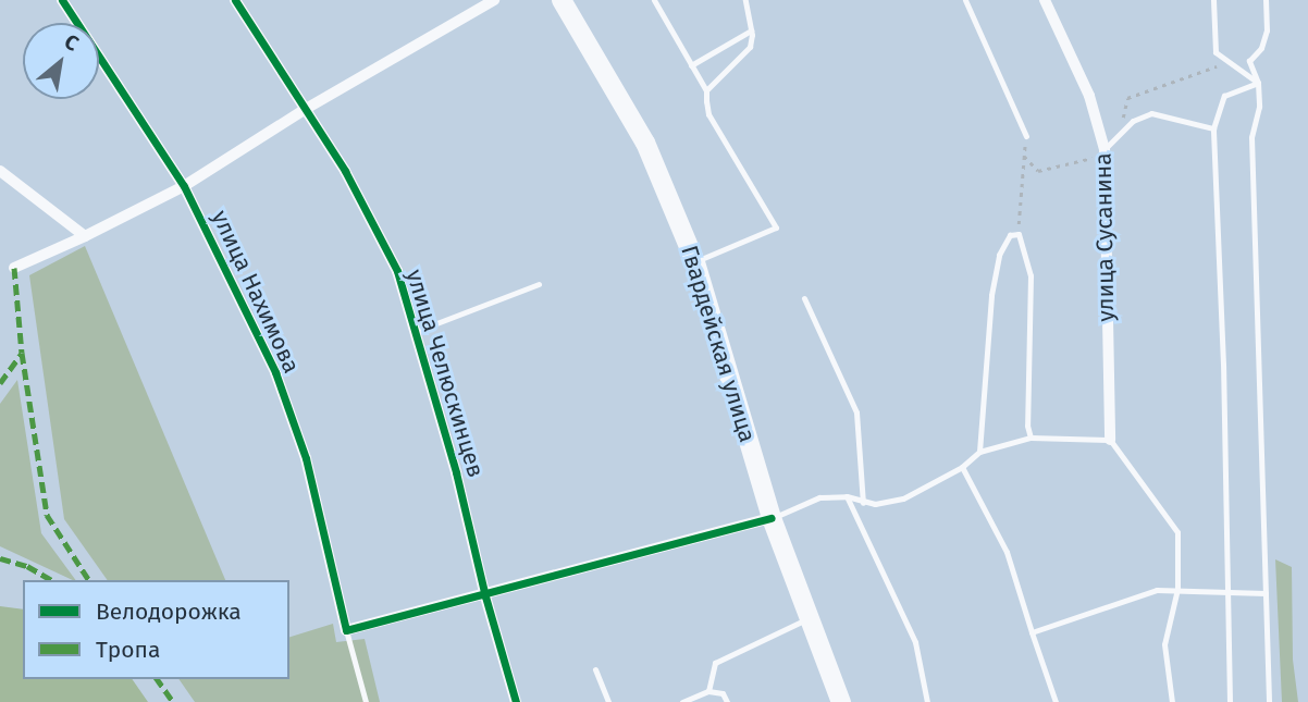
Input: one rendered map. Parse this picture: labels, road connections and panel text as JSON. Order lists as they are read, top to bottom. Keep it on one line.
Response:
{"streets":{"main road":["Гвардейская улица"],"street":["улица Сусанина","улица Нахимова","улица Челюскинцев"]},"legend":["Велодорожка","Тропа"],"north":"top right"}
